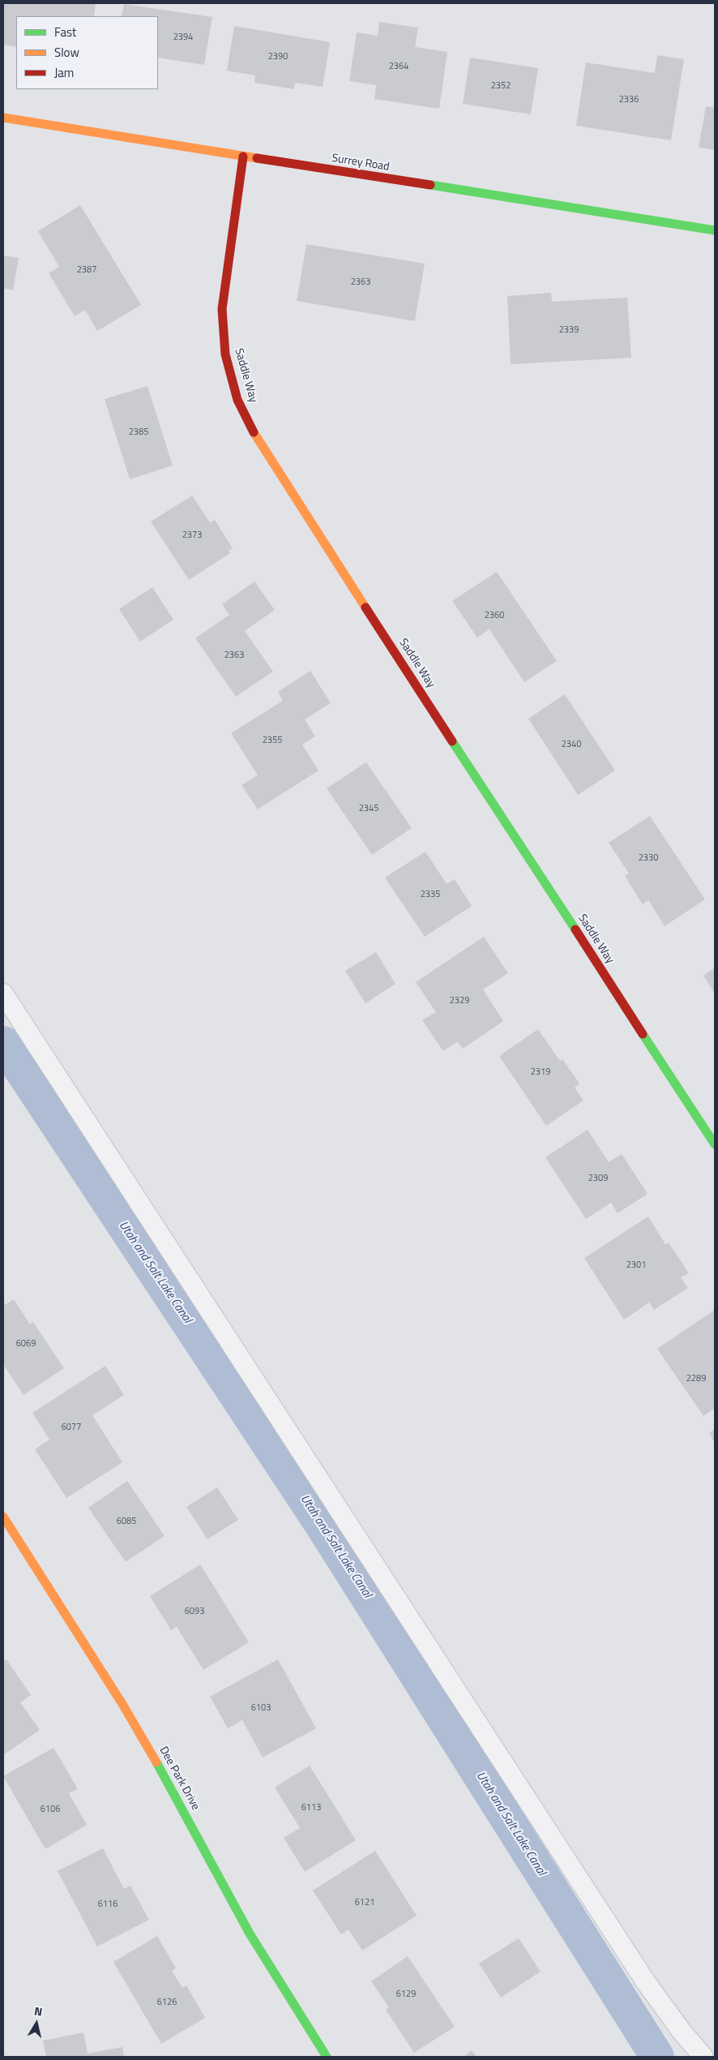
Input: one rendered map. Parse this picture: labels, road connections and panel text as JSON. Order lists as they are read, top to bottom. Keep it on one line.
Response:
{"streets":{"street":["Surrey Road","Saddle Way","Dee Park Drive"]},"crossings":[["Surrey Road","Saddle Way"]],"water":["Utah and Salt Lake Canal"],"house_numbers":["2394","2390","2364","2352","2336","2387","2363","2339","2385","2373","2360","2363","2355","2340","2345","2330","2335","2329","2319","2309","2301","6069","2289","6077","6085","6093","6103","6113","6106","6121","6116","6129","6126"],"legend":["Fast","Slow","Jam"],"north":"top"}
